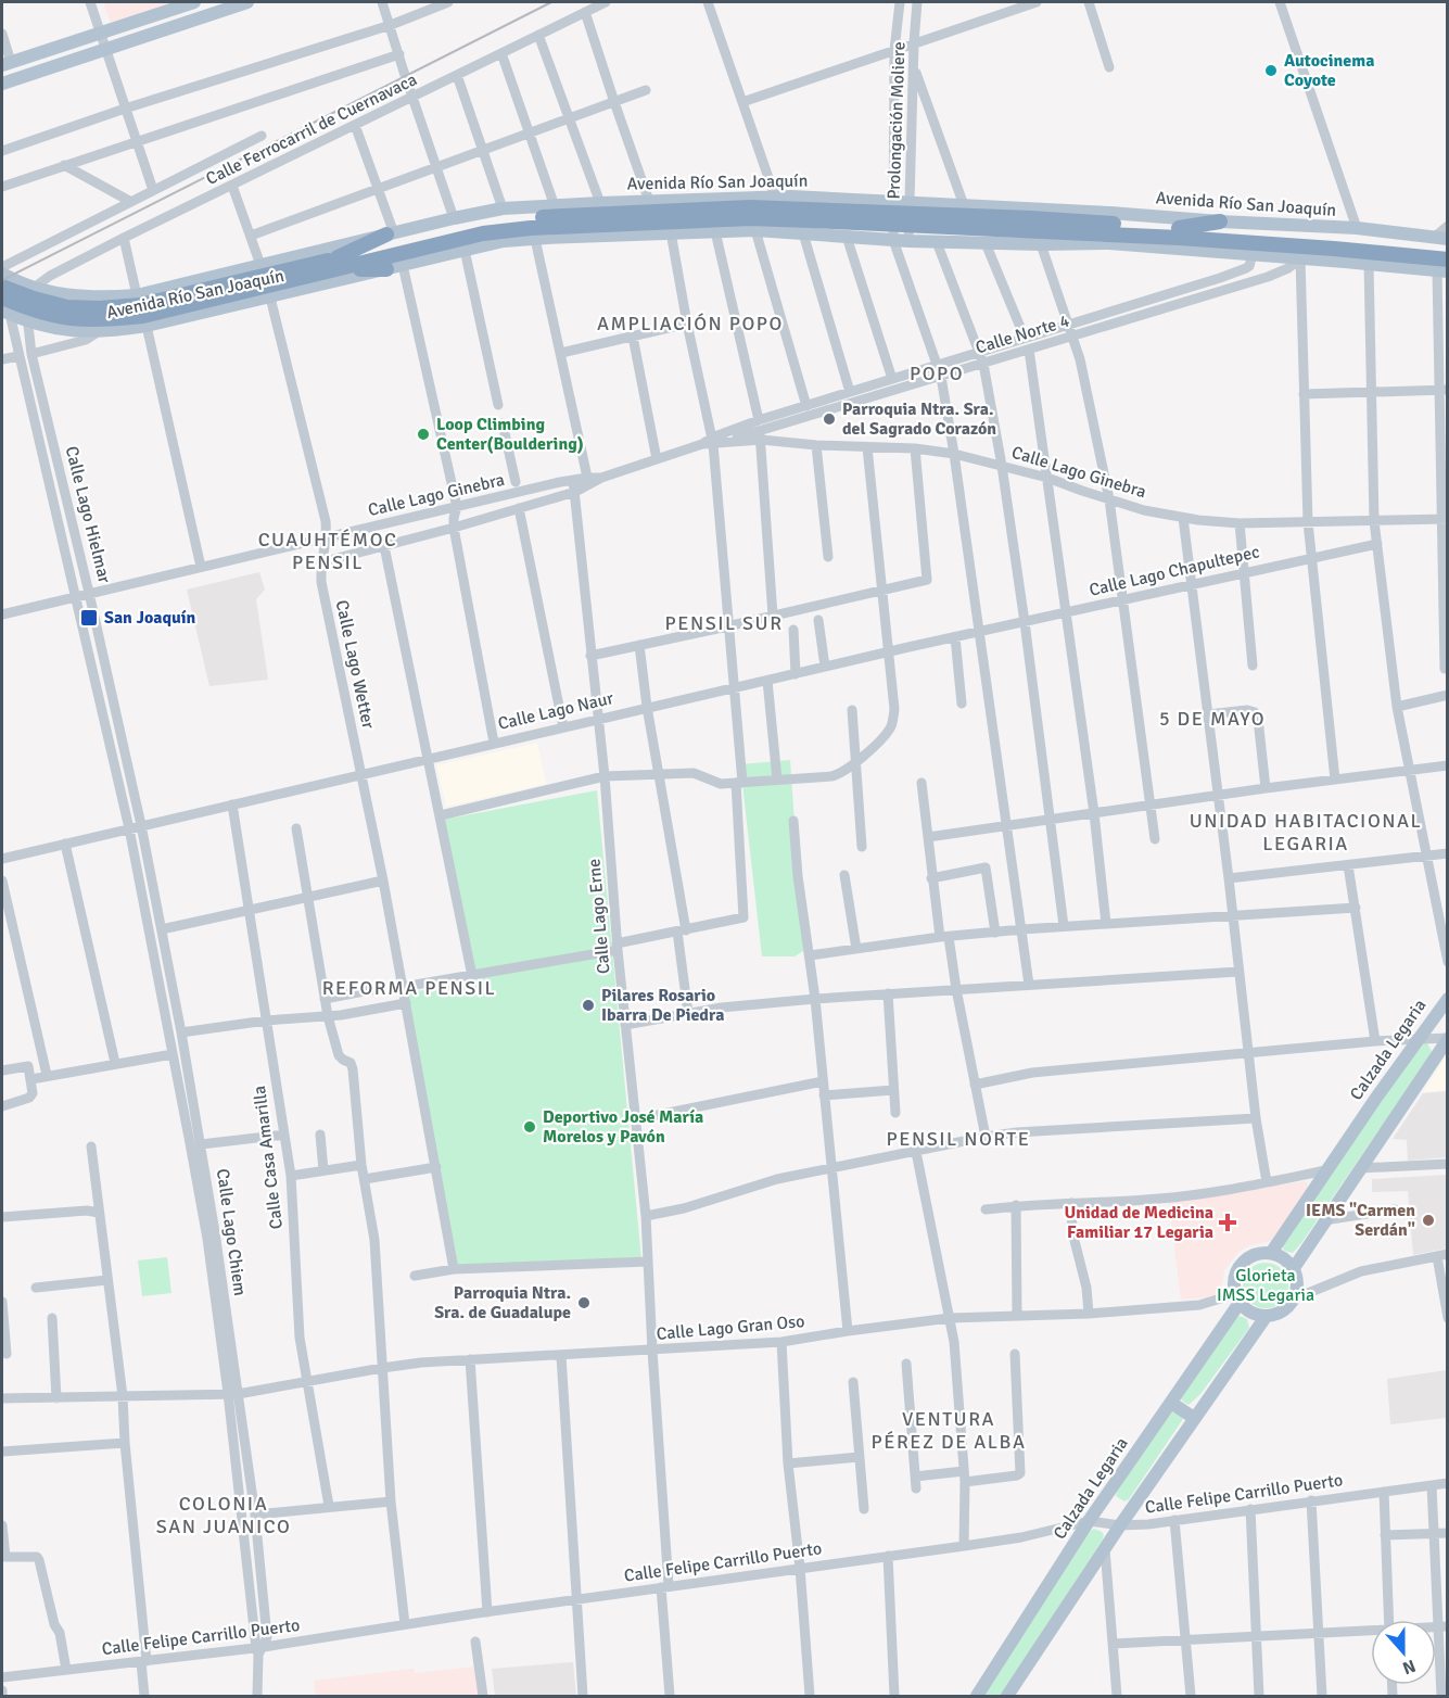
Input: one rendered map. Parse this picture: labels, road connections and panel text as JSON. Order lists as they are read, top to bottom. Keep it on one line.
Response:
{"streets":{"highway":["Avenida Río San Joaquín"],"main road":["Calzada Legaria"],"street":["Prolongación Moliere","Calle Ferrocarril de Cuernavaca","Calle Norte 4","Calle Lago Ginebra","Calle Lago Hielmar","Calle Lago Chapultepec","Calle Lago Wetter","Calle Lago Naur","Calle Lago Erne","Calle Casa Amarilla","Calle Lago Chiem","Calle Lago Gran Oso","Calle Felipe Carrillo Puerto"]},"crossings":[["Prolongación Moliere","Avenida Río San Joaquín"],["Calle Ferrocarril de Cuernavaca","Avenida Río San Joaquín"],["Calle Ferrocarril de Cuernavaca","Calle Lago Hielmar"],["Avenida Río San Joaquín","Calle Norte 4"],["Avenida Río San Joaquín","Calle Lago Hielmar"],["Avenida Río San Joaquín","Calle Lago Wetter"],["Calle Norte 4","Calle Lago Ginebra"],["Calle Lago Ginebra","Calle Lago Hielmar"],["Calle Lago Ginebra","Calle Lago Wetter"],["Calle Lago Ginebra","Calle Lago Erne"],["Calle Lago Hielmar","Calle Lago Naur"],["Calle Lago Hielmar","Calle Lago Chiem"],["Calle Lago Chapultepec","Calle Lago Naur"],["Calle Lago Wetter","Calle Lago Naur"],["Calle Lago Naur","Calle Lago Erne"],["Calle Lago Naur","Calle Casa Amarilla"],["Calle Lago Naur","Calle Lago Chiem"],["Calle Lago Erne","Calle Lago Gran Oso"],["Calle Lago Erne","Calle Felipe Carrillo Puerto"],["Calzada Legaria","Calle Lago Gran Oso"],["Calzada Legaria","Calle Felipe Carrillo Puerto"],["Calle Casa Amarilla","Calle Lago Gran Oso"],["Calle Lago Chiem","Calle Lago Gran Oso"],["Calle Lago Chiem","Calle Felipe Carrillo Puerto"]],"districts":["AMPLIACIÓN POPO","POPO","CUAUHTÉMOC PENSIL","PENSIL SUR","5 DE MAYO","UNIDAD HABITACIONAL LEGARIA","REFORMA PENSIL","PENSIL NORTE","VENTURA PÉREZ DE ALBA","COLONIA SAN JUANICO"],"parks":["Glorieta IMSS Legaria"],"places":{"other":["Autocinema Coyote","Parroquia Ntra. Sra. del Sagrado Corazón","Loop Climbing Center(Bouldering)","Pilares Rosario Ibarra De Piedra","Deportivo José María Morelos y Pavón","IEMS \"Carmen Serdán\"","Parroquia Ntra. Sra. de Guadalupe"],"transit":["San Joaquín"],"health":["Unidad de Medicina Familiar 17 Legaria"]},"north":"bottom"}
